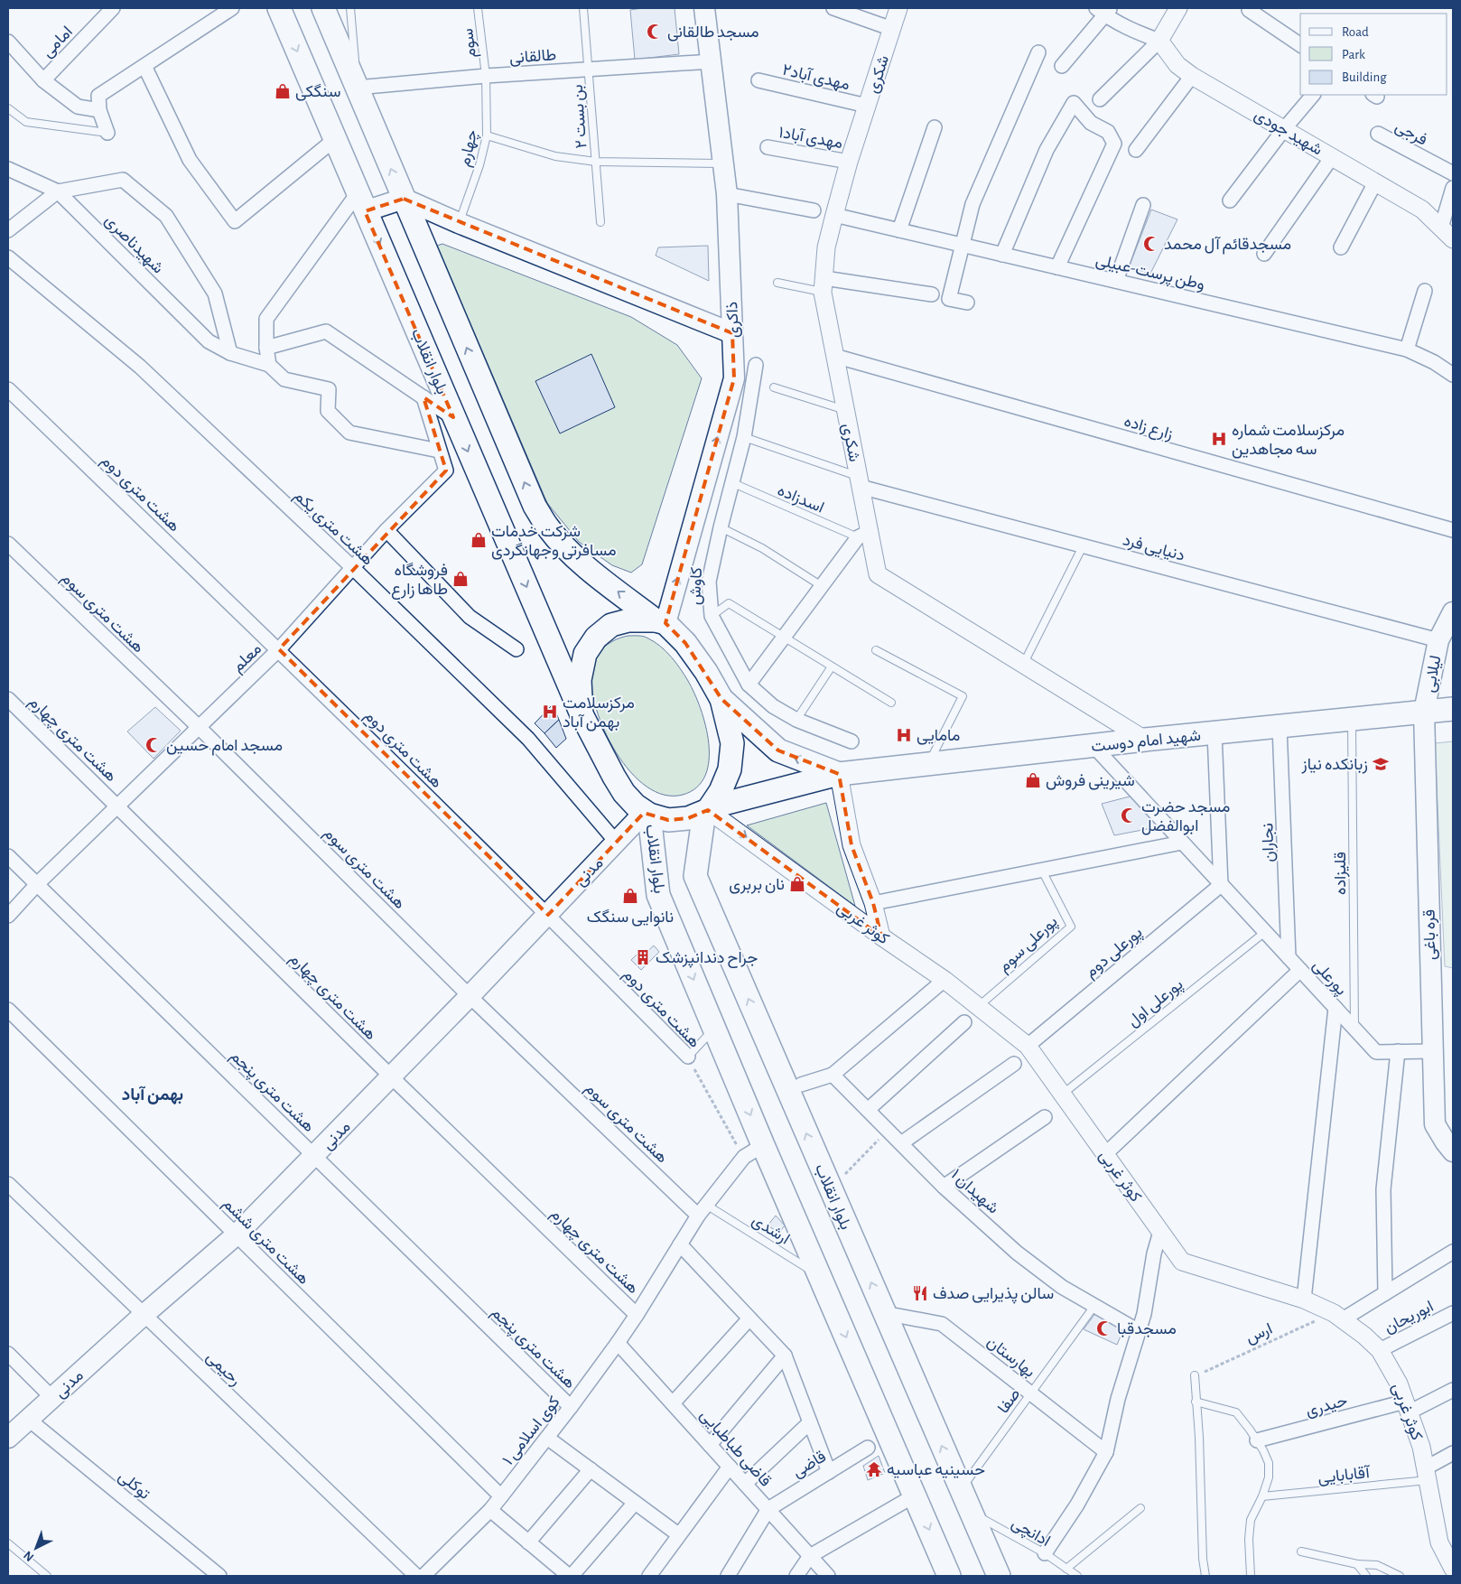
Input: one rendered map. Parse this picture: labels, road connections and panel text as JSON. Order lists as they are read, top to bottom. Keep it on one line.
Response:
{"streets":{"main road":["ذاکری","بلوار انقلاب","لیلابی","شهید امام دوست","مدنی","قره باغی"],"street":["امامی","طالقانی","شکری","مهدی آباد۲","شهید جودی","فرجی","مهدی آباد۱","شهید‌ناصری","وطن پرست-عبیلی","زارع زاده","هشت متری دوم","هشت متری یکم","دنیایی فرد","کاوش","هشت متری سوم","معلم","هشت متری چهارم","نجاران","کوثر غربی","پورعلی دوم","پورعلی","هشت متری پنجم","شهیدان ۱","هشت متری ششم","ابوریحان","بهارستان","رحیمی","حیدری","کوی اسلامی ۱","قاضی طباطبایی","قاضی","توکلی"],"lane":["سوم","بن بست ۲","چهارم","اسدزاده","قلیزاده","پورعلی سوم","پورعلی اول","ارشدی","صفا","آقابابایی","ادانچی"],"path":["ارس"]},"crossings":[["سوم","طالقانی"],["سوم","چهارم"],["طالقانی","بن بست ۲"],["طالقانی","چهارم"],["طالقانی","ذاکری"],["شکری","مهدی آباد۲"],["شکری","مهدی آباد۱"],["شکری","وطن پرست-عبیلی"],["شکری","زارع زاده"],["شکری","اسدزاده"],["شکری","دنیایی فرد"],["شکری","شهید امام دوست"],["بلوار انقلاب","شهید امام دوست"],["بلوار انقلاب","مدنی"],["بلوار انقلاب","کوثر غربی"],["بلوار انقلاب","ارشدی"],["بلوار انقلاب","بهارستان"],["بلوار انقلاب","صفا"],["بلوار انقلاب","کوی اسلامی ۱"],["بلوار انقلاب","ادانچی"],["هشت متری دوم","معلم"],["هشت متری دوم","مدنی"],["هشت متری دوم","کوی اسلامی ۱"],["اسدزاده","کاوش"],["هشت متری یکم","معلم"],["هشت متری یکم","مدنی"],["دنیایی فرد","لیلابی"],["هشت متری سوم","معلم"],["هشت متری سوم","مدنی"],["هشت متری سوم","ارشدی"],["هشت متری سوم","کوی اسلامی ۱"],["معلم","هشت متری چهارم"],["معلم","هشت متری پنجم"],["لیلابی","شهید امام دوست"],["لیلابی","قره باغی"],["هشت متری چهارم","مدنی"],["هشت متری چهارم","کوی اسلامی ۱"],["شهید امام دوست","نجاران"],["شهید امام دوست","مدنی"],["شهید امام دوست","قلیزاده"],["شهید امام دوست","کوثر غربی"],["شهید امام دوست","قره باغی"],["شهید امام دوست","پورعلی"],["نجاران","پورعلی"],["مدنی","هشت متری پنجم"],["مدنی","هشت متری ششم"],["مدنی","رحیمی"],["مدنی","توکلی"],["قلیزاده","پورعلی"],["کوثر غربی","پورعلی سوم"],["کوثر غربی","پورعلی دوم"],["کوثر غربی","پورعلی اول"],["کوثر غربی","ابوریحان"],["کوثر غربی","ارس"],["کوثر غربی","حیدری"],["کوثر غربی","آقابابایی"],["قره باغی","پورعلی"],["پورعلی دوم","پورعلی"],["پورعلی","پورعلی اول"],["هشت متری پنجم","کوی اسلامی ۱"],["شهیدان ۱","صفا"],["ارشدی","کوی اسلامی ۱"],["هشت متری ششم","کوی اسلامی ۱"],["بهارستان","صفا"],["کوی اسلامی ۱","قاضی طباطبایی"],["قاضی طباطبایی","قاضی"]],"one_way":["ذاکری"],"districts":["بهمن آباد"],"places":{"mosque":["مسجد طالقانی","مسجدقائم آل محمد","مسجد امام حسین","مسجد حضرت ابوالفضل","مسجدقبا"],"shop":["سنگکی","شرکت خدمات مسافرتی وجهانگردی","فروشگاه طاها زارع","شیرینی فروش","نان بربری","نانوایی سنگک"],"hospital":["مرکزسلامت شماره سه مجاهدین","مرکزسلامت بهمن آباد","مامایی"],"school or university":["زبانکده نیاز"],"building":["جراح دندانپزشک"],"restaurant":["سالن پذیرایی صدف"],"temple":["حسینیه عباسیه"]},"legend":["Road","Park","Building"],"north":"bottom left"}
